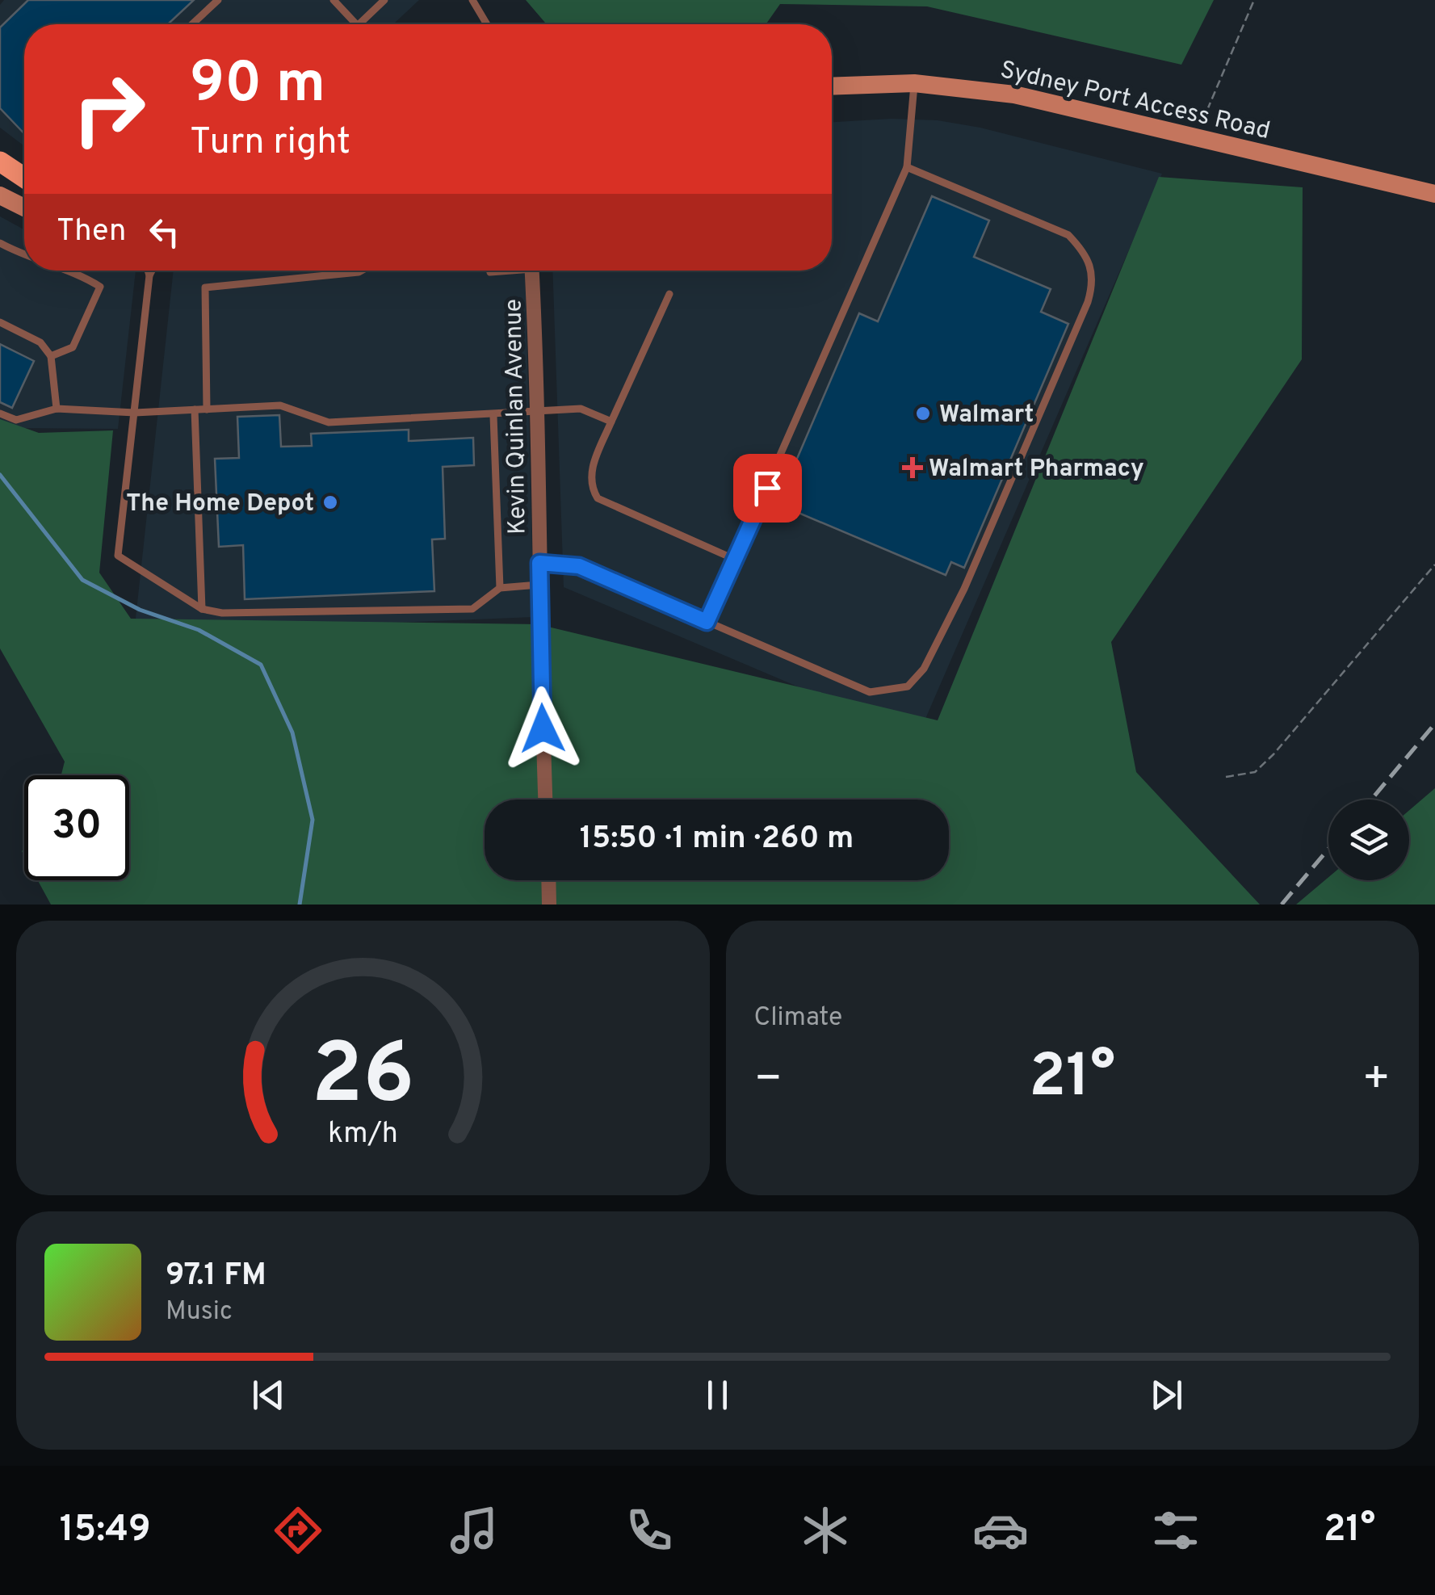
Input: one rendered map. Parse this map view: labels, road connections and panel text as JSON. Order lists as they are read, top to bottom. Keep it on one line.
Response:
{"streets":{"main road":["Sydney Port Access Road"],"street":["Kevin Quinlan Avenue"]},"places":{"other":["Walmart","The Home Depot"],"health":["Walmart Pharmacy"]},"page":{"turn":["90 m","Turn right"],"then":"Then","limit":"30","trip":"15:50 · 1 min · 260 m","tile":"Climate","heat":["−","21°","+"],"song":["97.1 FM","Music"],"tabs":["15:49","21°"],"gauge":["26","km/h"]}}
